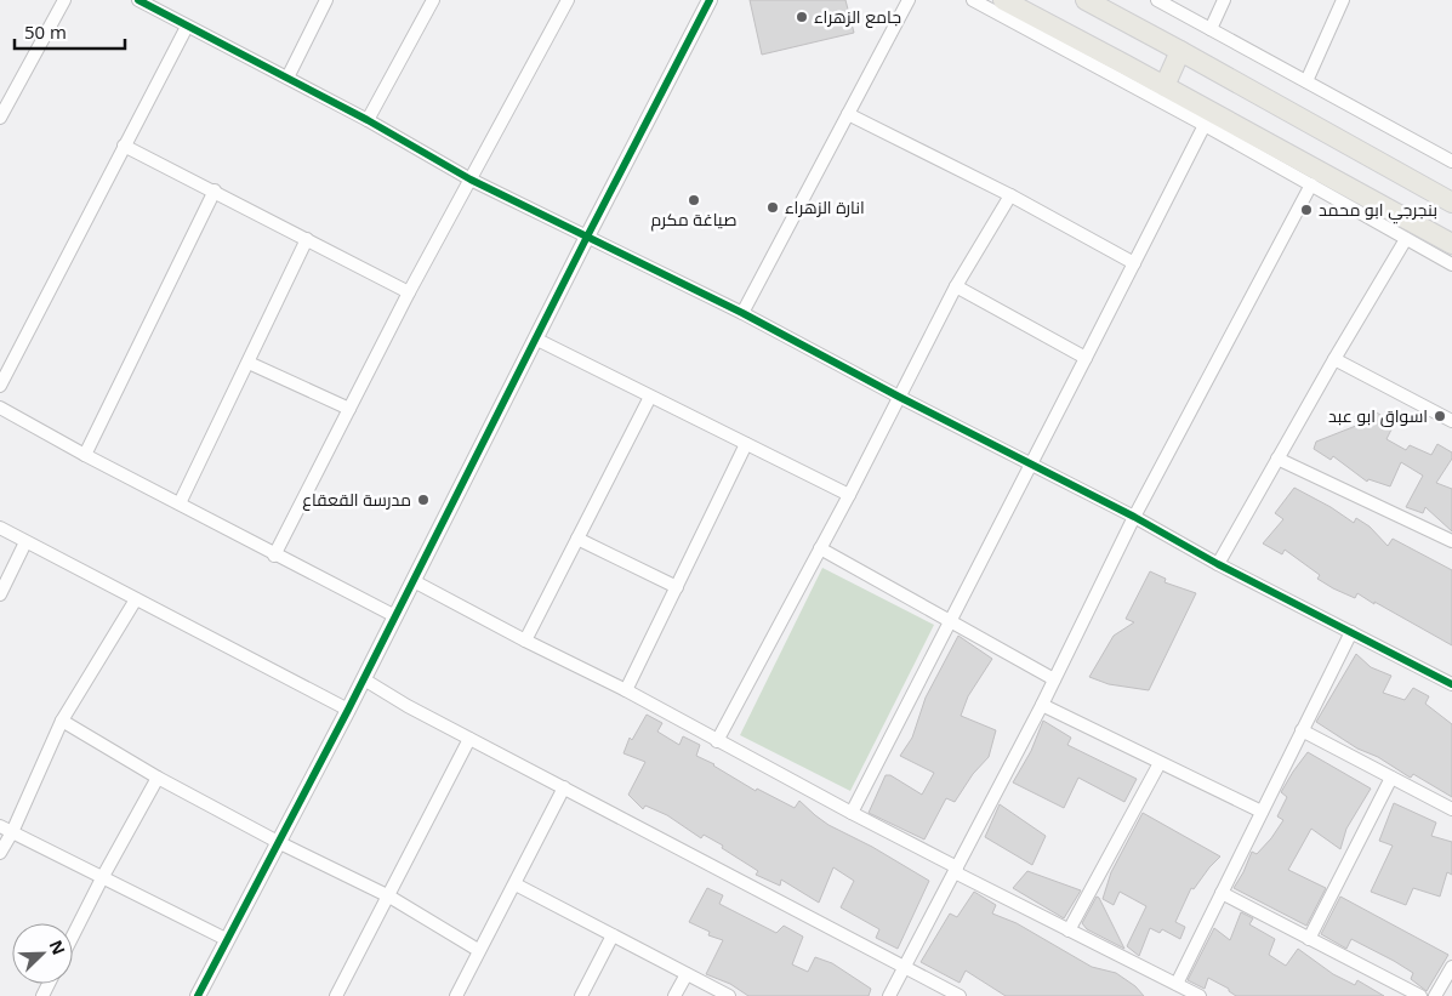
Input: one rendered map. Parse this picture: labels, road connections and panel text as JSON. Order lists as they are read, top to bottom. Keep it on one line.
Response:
{"places":["جامع الزهراء","صياغة مكرم","انارة الزهراء","بنجرجي ابو محمد","اسواق ابو عبد","مدرسة القعقاع"],"scale_bar":"50 m","north":"top right"}
